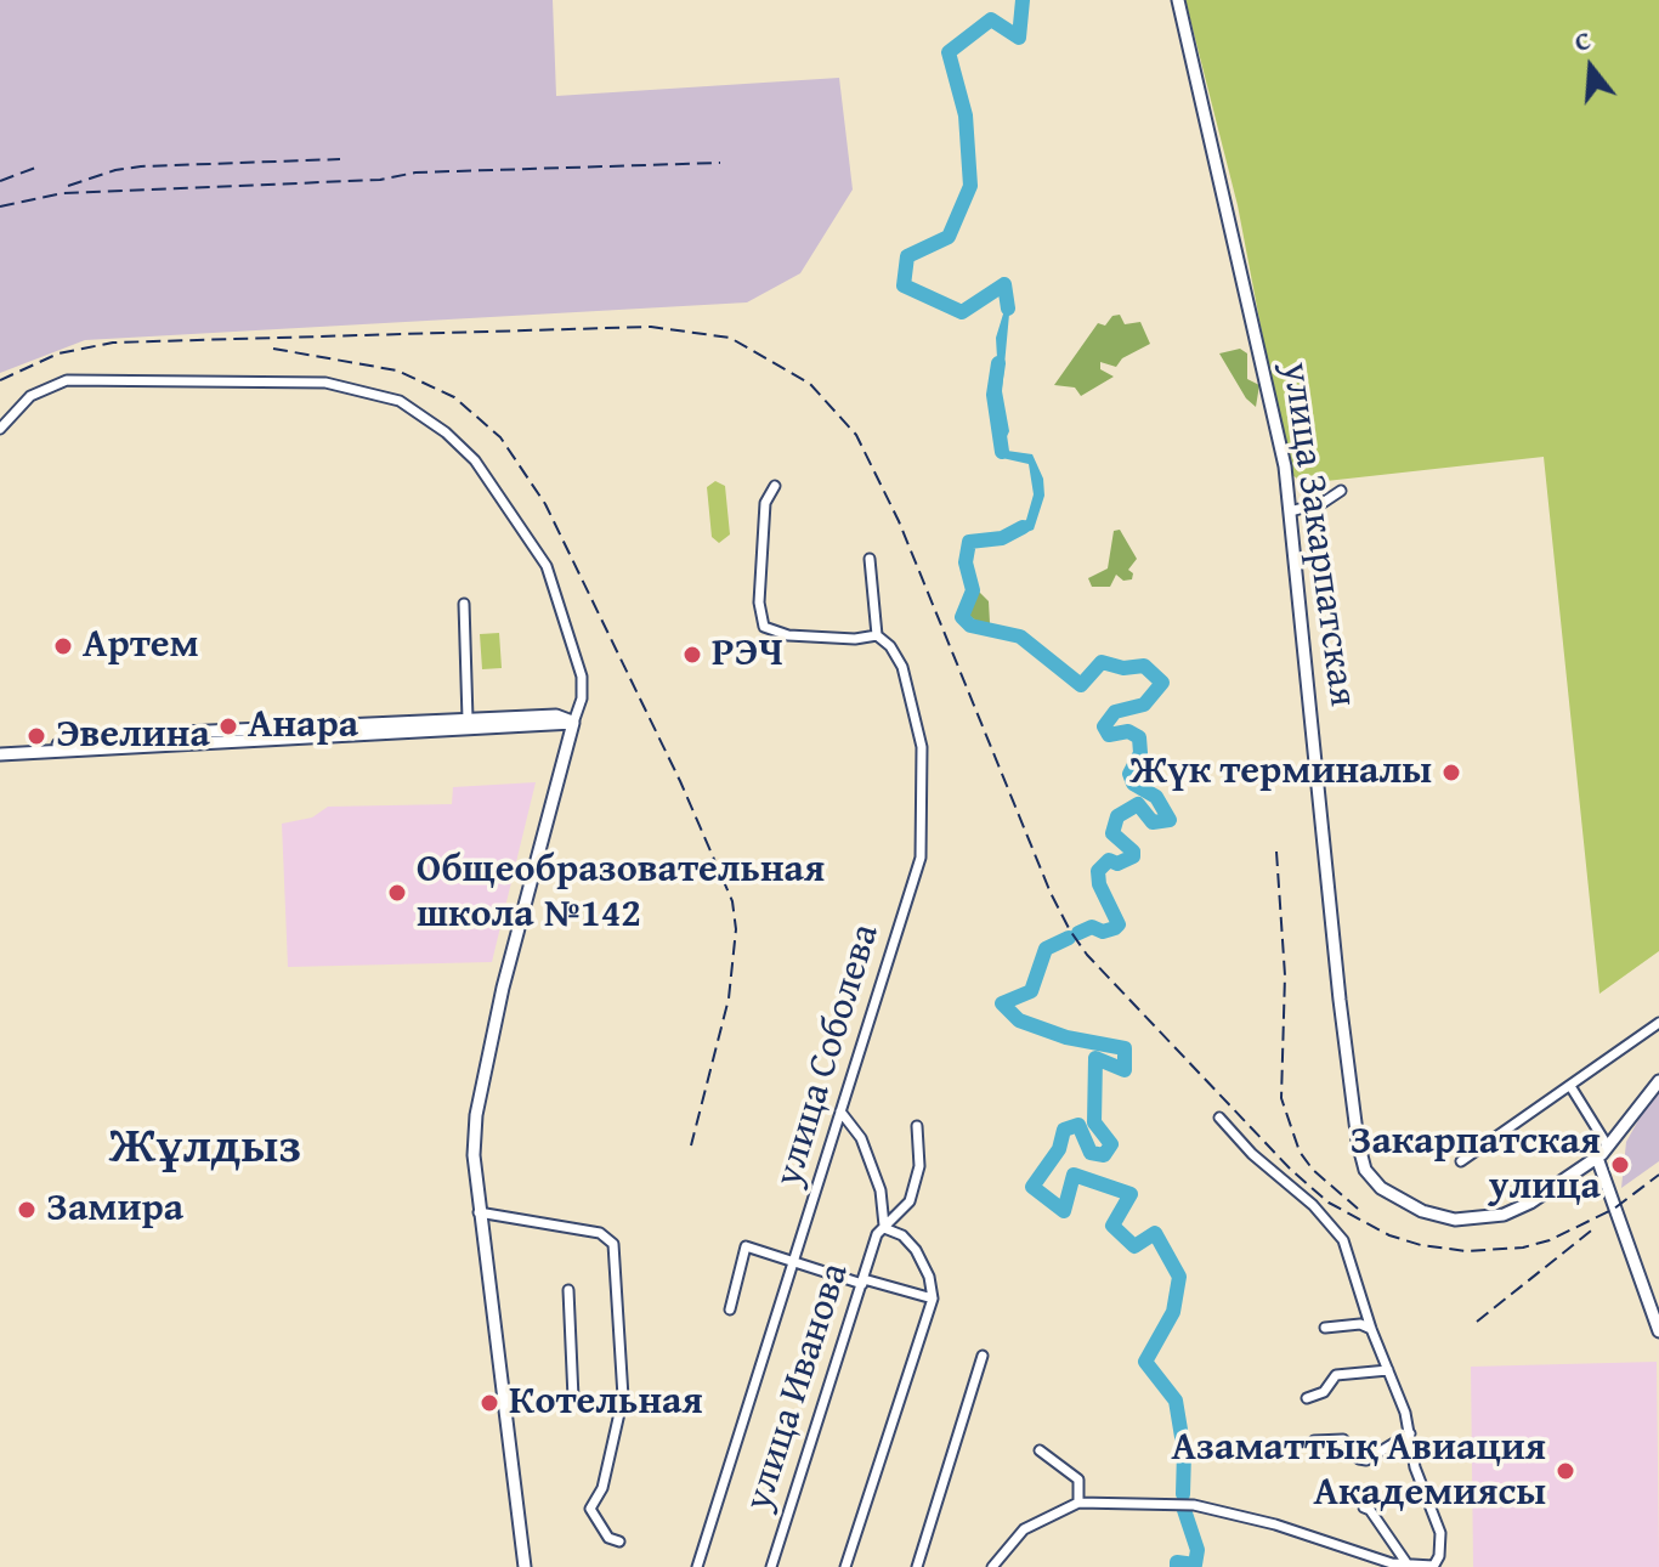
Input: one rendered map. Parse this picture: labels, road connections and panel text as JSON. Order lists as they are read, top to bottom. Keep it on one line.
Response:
{"streets":{"street":["улица Закарпатская","улица Соболева","улица Иванова"]},"districts":["Жұлдыз"],"places":["Артем","РЭЧ","Анара","Эвелина","Жүк терминалы","Общеобразовательная школа №142","Закарпатская улица","Замира","Котельная","Азаматтық Авиация Академиясы"],"north":"top"}
